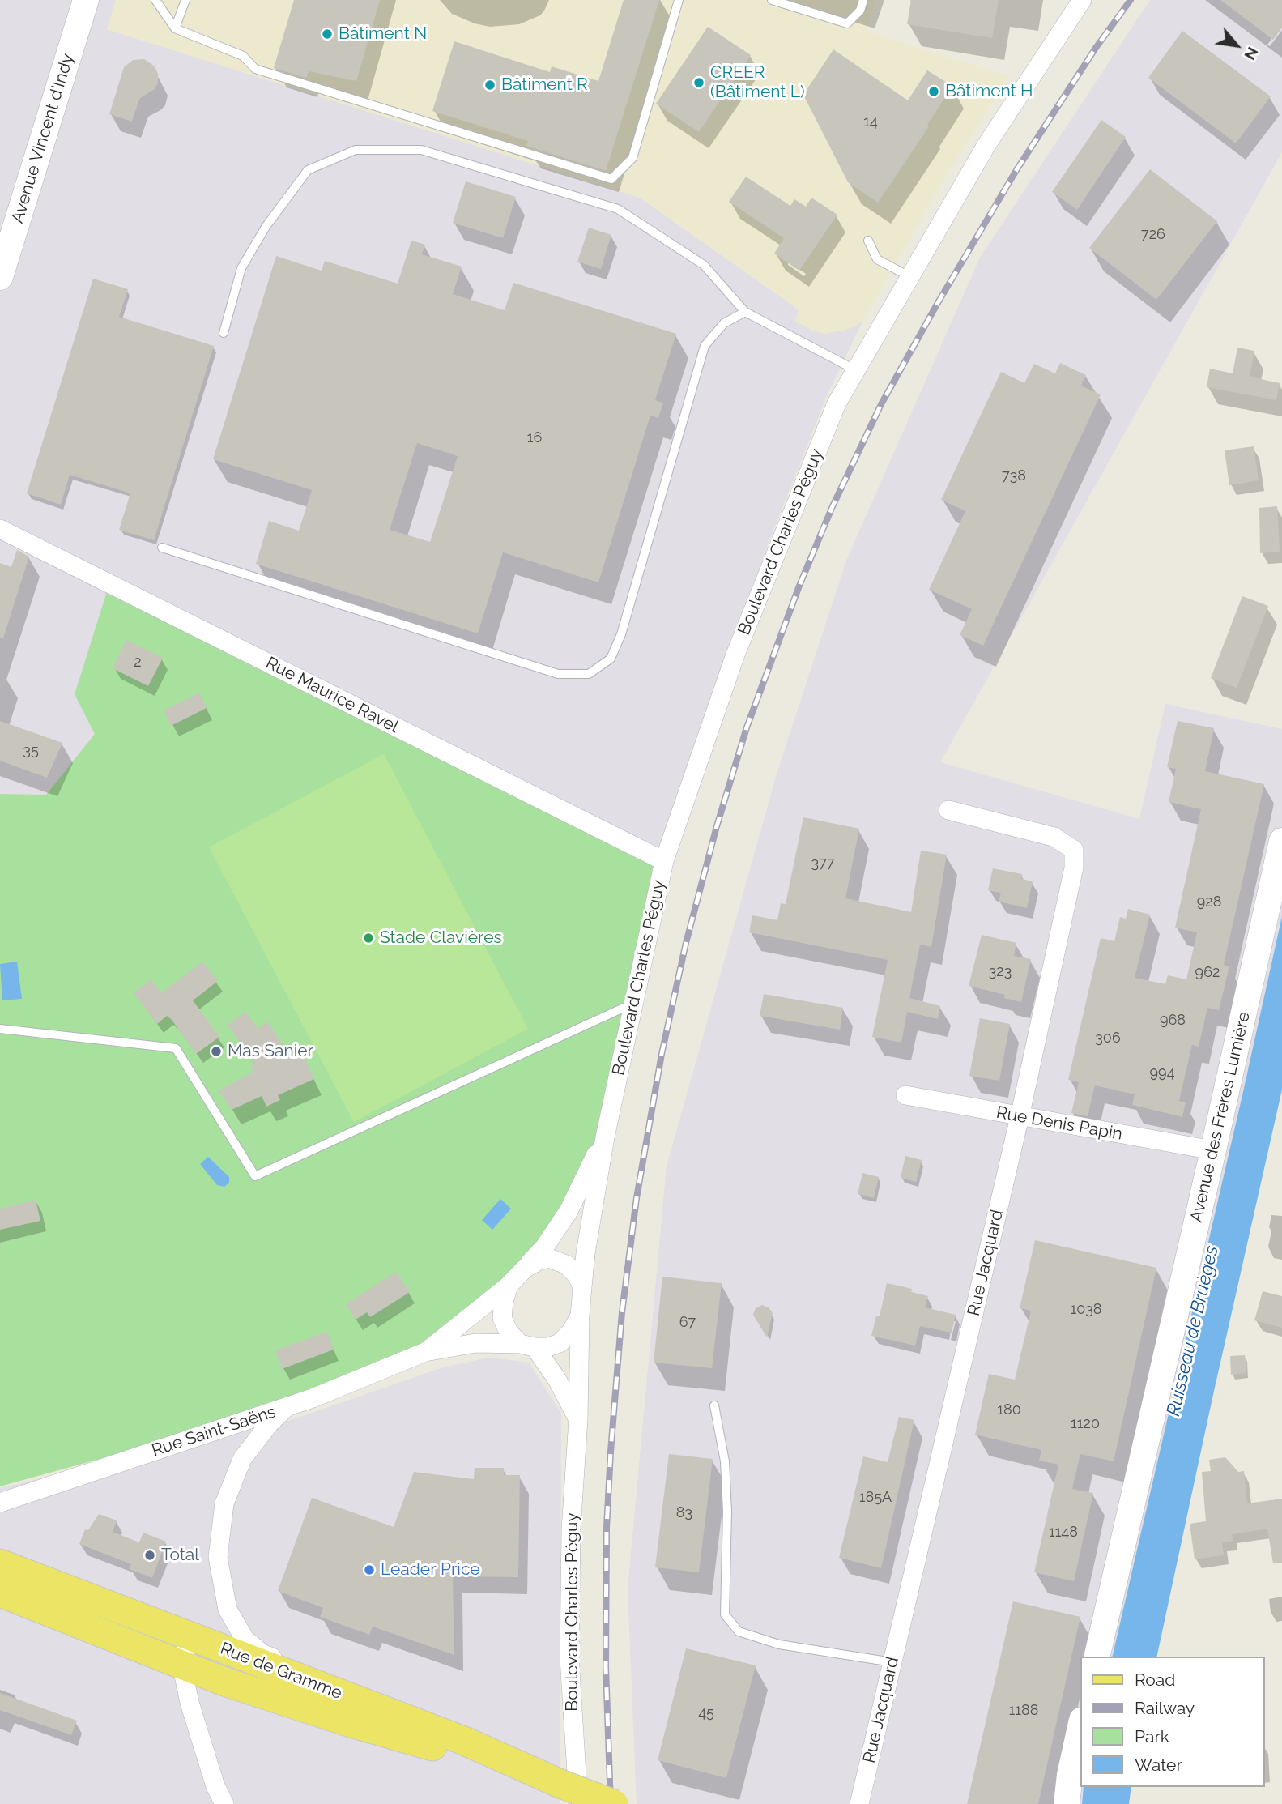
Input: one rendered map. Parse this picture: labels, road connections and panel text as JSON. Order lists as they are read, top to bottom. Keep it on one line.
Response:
{"streets":{"main road":["Rue de Gramme"],"street":["Avenue Vincent d'Indy","Boulevard Charles Péguy","Rue Maurice Ravel","Avenue des Frères Lumière","Rue Denis Papin","Rue Jacquard","Rue Saint-Saëns"]},"crossings":[["Boulevard Charles Péguy","Rue Maurice Ravel"],["Boulevard Charles Péguy","Rue Saint-Saëns"],["Boulevard Charles Péguy","Rue de Gramme"],["Avenue des Frères Lumière","Rue Denis Papin"],["Rue Denis Papin","Rue Jacquard"]],"water":["Ruisseau de Bruèges"],"places":["Bâtiment N","CREER (Bâtiment L)","Bâtiment R","Bâtiment H","Stade Clavières","Mas Sanier","Total","Leader Price"],"house_numbers":["14","726","16","738","2","35","377","928","323","962","968","306","994","1038","67","180","1120","185A","83","1148","1188","45"],"legend":["Road","Railway","Park","Water"],"north":"bottom right"}
